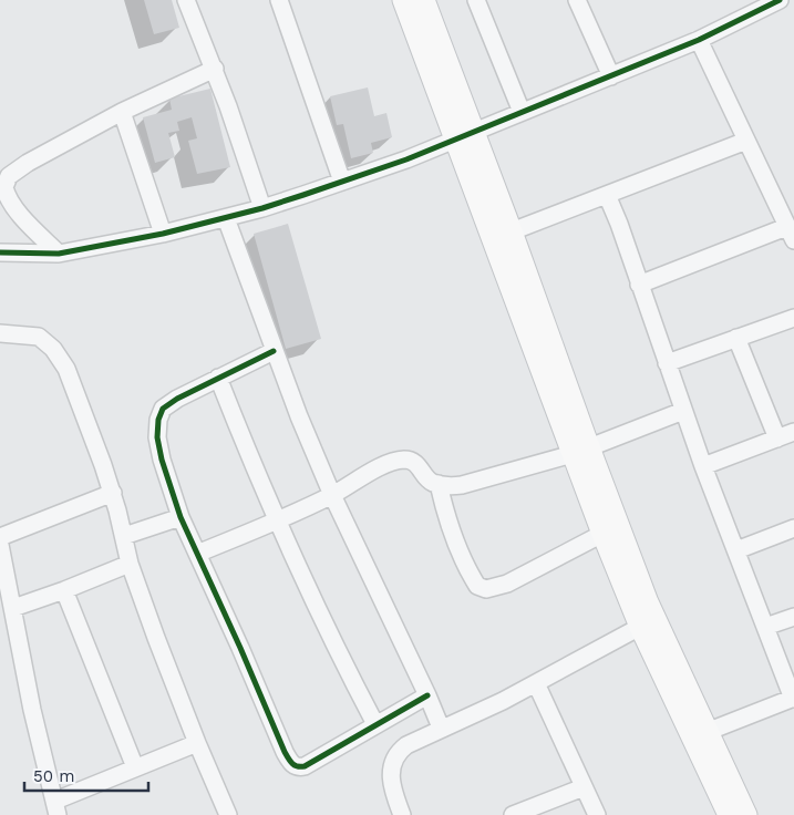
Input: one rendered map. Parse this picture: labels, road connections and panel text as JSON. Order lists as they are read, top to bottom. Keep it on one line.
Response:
{"scale_bar":"50 m"}
